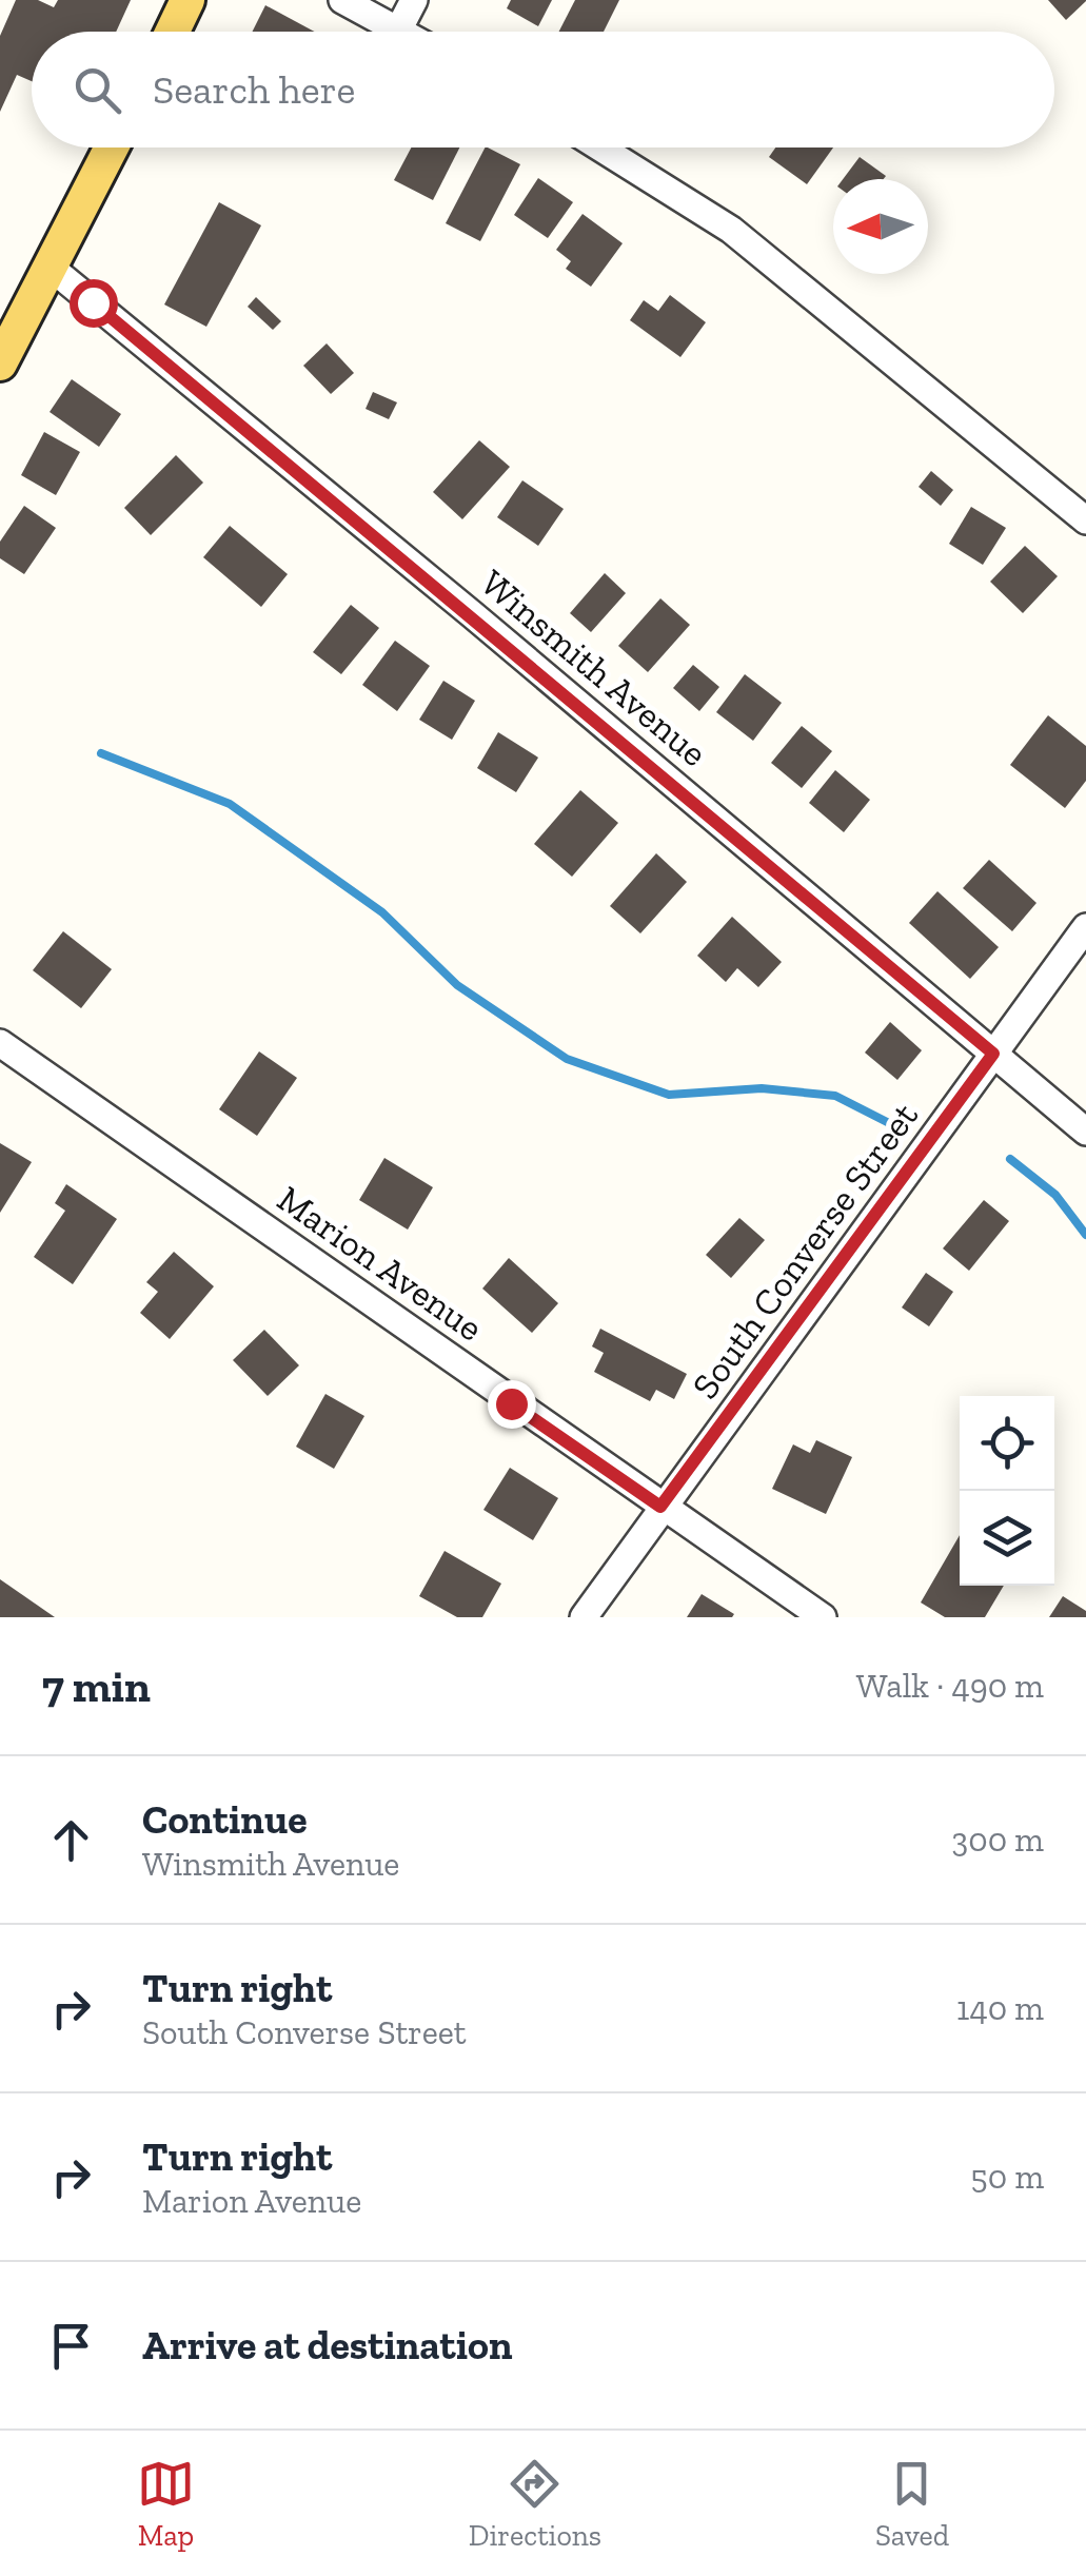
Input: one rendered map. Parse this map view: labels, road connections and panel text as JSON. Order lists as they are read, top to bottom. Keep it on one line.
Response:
{"streets":{"street":["Winsmith Avenue","South Converse Street","Marion Avenue"]},"crossings":[["Winsmith Avenue","South Converse Street"],["South Converse Street","Marion Avenue"]],"north":"left","page":{"search":"Search here","heading":["7 min","Walk · 490 m"],"list":[["Continue","Winsmith Avenue","300 m"],["Turn right","South Converse Street","140 m"],["Turn right","Marion Avenue","50 m"],"Arrive at destination"],"nav":["Map","Directions","Saved"]}}
